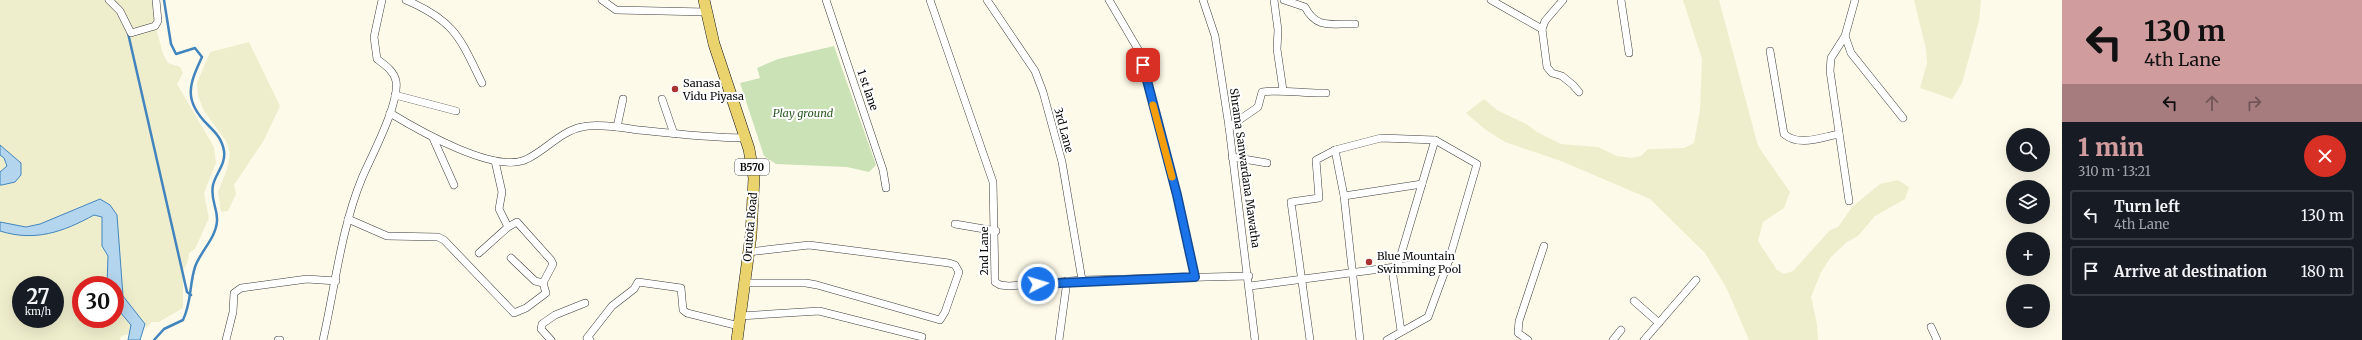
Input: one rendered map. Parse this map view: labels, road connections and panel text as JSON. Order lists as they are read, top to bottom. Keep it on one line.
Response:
{"streets":{"main road":["B570","Orutota Road"],"street":["1 st lane","3rd Lane","Shrama Sanwardana Mawatha","2nd Lane"]},"crossings":[["3rd Lane","2nd Lane"],["Shrama Sanwardana Mawatha","2nd Lane"]],"parks":["Play ground"],"places":["Sanasa Vidu Piyasa","Blue Mountain Swimming Pool"],"page":{"turn":["130 m","4th Lane"],"heading":["1 min","310 m · 13:21"],"map_buttons":["+","−"],"list":[{"name":"Turn left","note":"4th Lane","value":"130 m"},{"name":"Arrive at destination","value":"180 m"}],"speed":"27 km/h","limit":"30"}}
